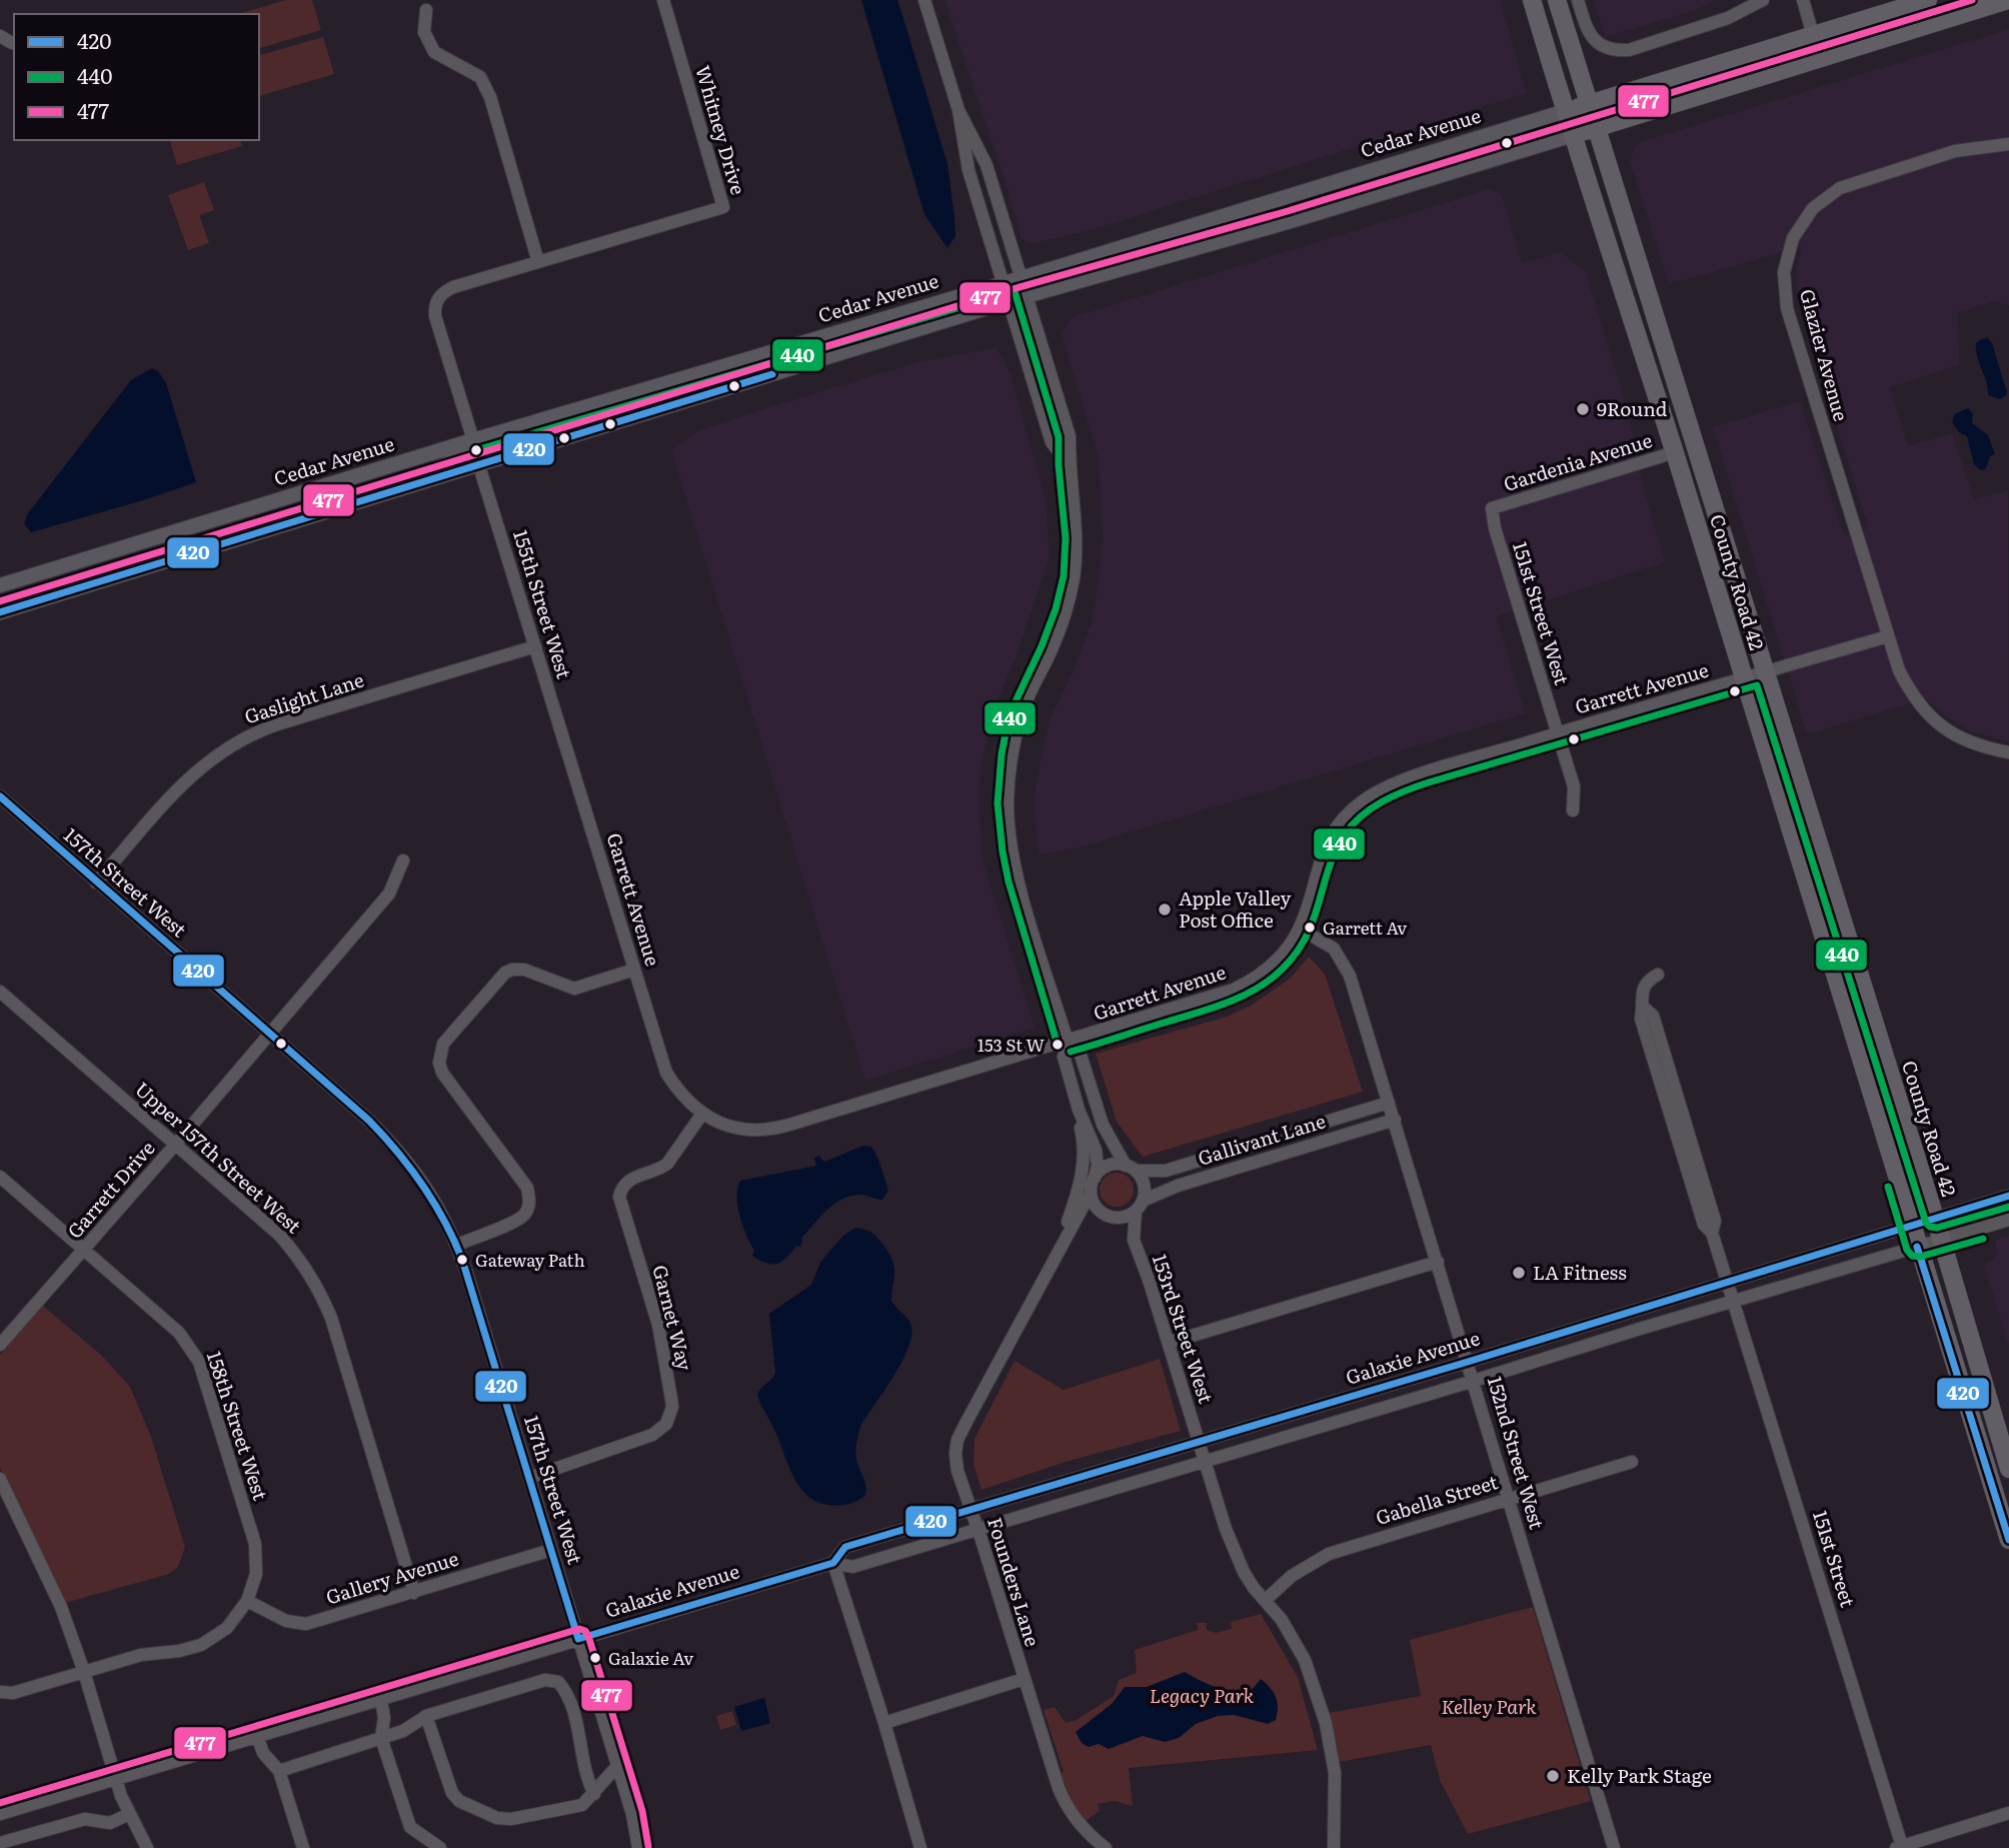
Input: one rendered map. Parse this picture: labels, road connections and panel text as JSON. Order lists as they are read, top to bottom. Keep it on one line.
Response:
{"streets":{"highway":["Cedar Avenue","County Road 42"],"street":["Whitney Drive","Glazier Avenue","Gardenia Avenue","155th Street West","151st Street West","Garrett Avenue","Gaslight Lane","157th Street West","Gallivant Lane","Upper 157th Street West","Garrett Drive","Garnet Way","153rd Street West","Galaxie Avenue","158th Street West","152nd Street West","Gabella Street","151st Street","Gallery Avenue","Founders Lane"]},"crossings":[["Whitney Drive","Cedar Avenue"],["Cedar Avenue","County Road 42"],["Glazier Avenue","Garrett Avenue"],["Gardenia Avenue","County Road 42"],["Gardenia Avenue","151st Street West"],["County Road 42","Garrett Avenue"],["County Road 42","Galaxie Avenue"],["155th Street West","Garrett Avenue"],["155th Street West","Gaslight Lane"],["151st Street West","Garrett Avenue"],["Garrett Avenue","Garnet Way"],["Garrett Avenue","152nd Street West"],["Gaslight Lane","157th Street West"],["157th Street West","Garrett Drive"],["157th Street West","Garnet Way"],["157th Street West","Galaxie Avenue"],["157th Street West","Gallery Avenue"],["Gallivant Lane","153rd Street West"],["Gallivant Lane","152nd Street West"],["Gallivant Lane","Founders Lane"],["Upper 157th Street West","Garrett Drive"],["Upper 157th Street West","Gallery Avenue"],["Garrett Drive","158th Street West"],["153rd Street West","Galaxie Avenue"],["153rd Street West","Gabella Street"],["153rd Street West","Founders Lane"],["Galaxie Avenue","152nd Street West"],["Galaxie Avenue","151st Street"],["Galaxie Avenue","Founders Lane"],["158th Street West","Gallery Avenue"],["152nd Street West","Gabella Street"]],"parks":["Legacy Park","Kelley Park"],"places":["9Round","Apple Valley Post Office","Garrett Av","153 St W","Gateway Path","LA Fitness","Galaxie Av","Kelly Park Stage"],"lines":["transit line 477","transit line 440","transit line 420"],"legend":["420","440","477"]}
